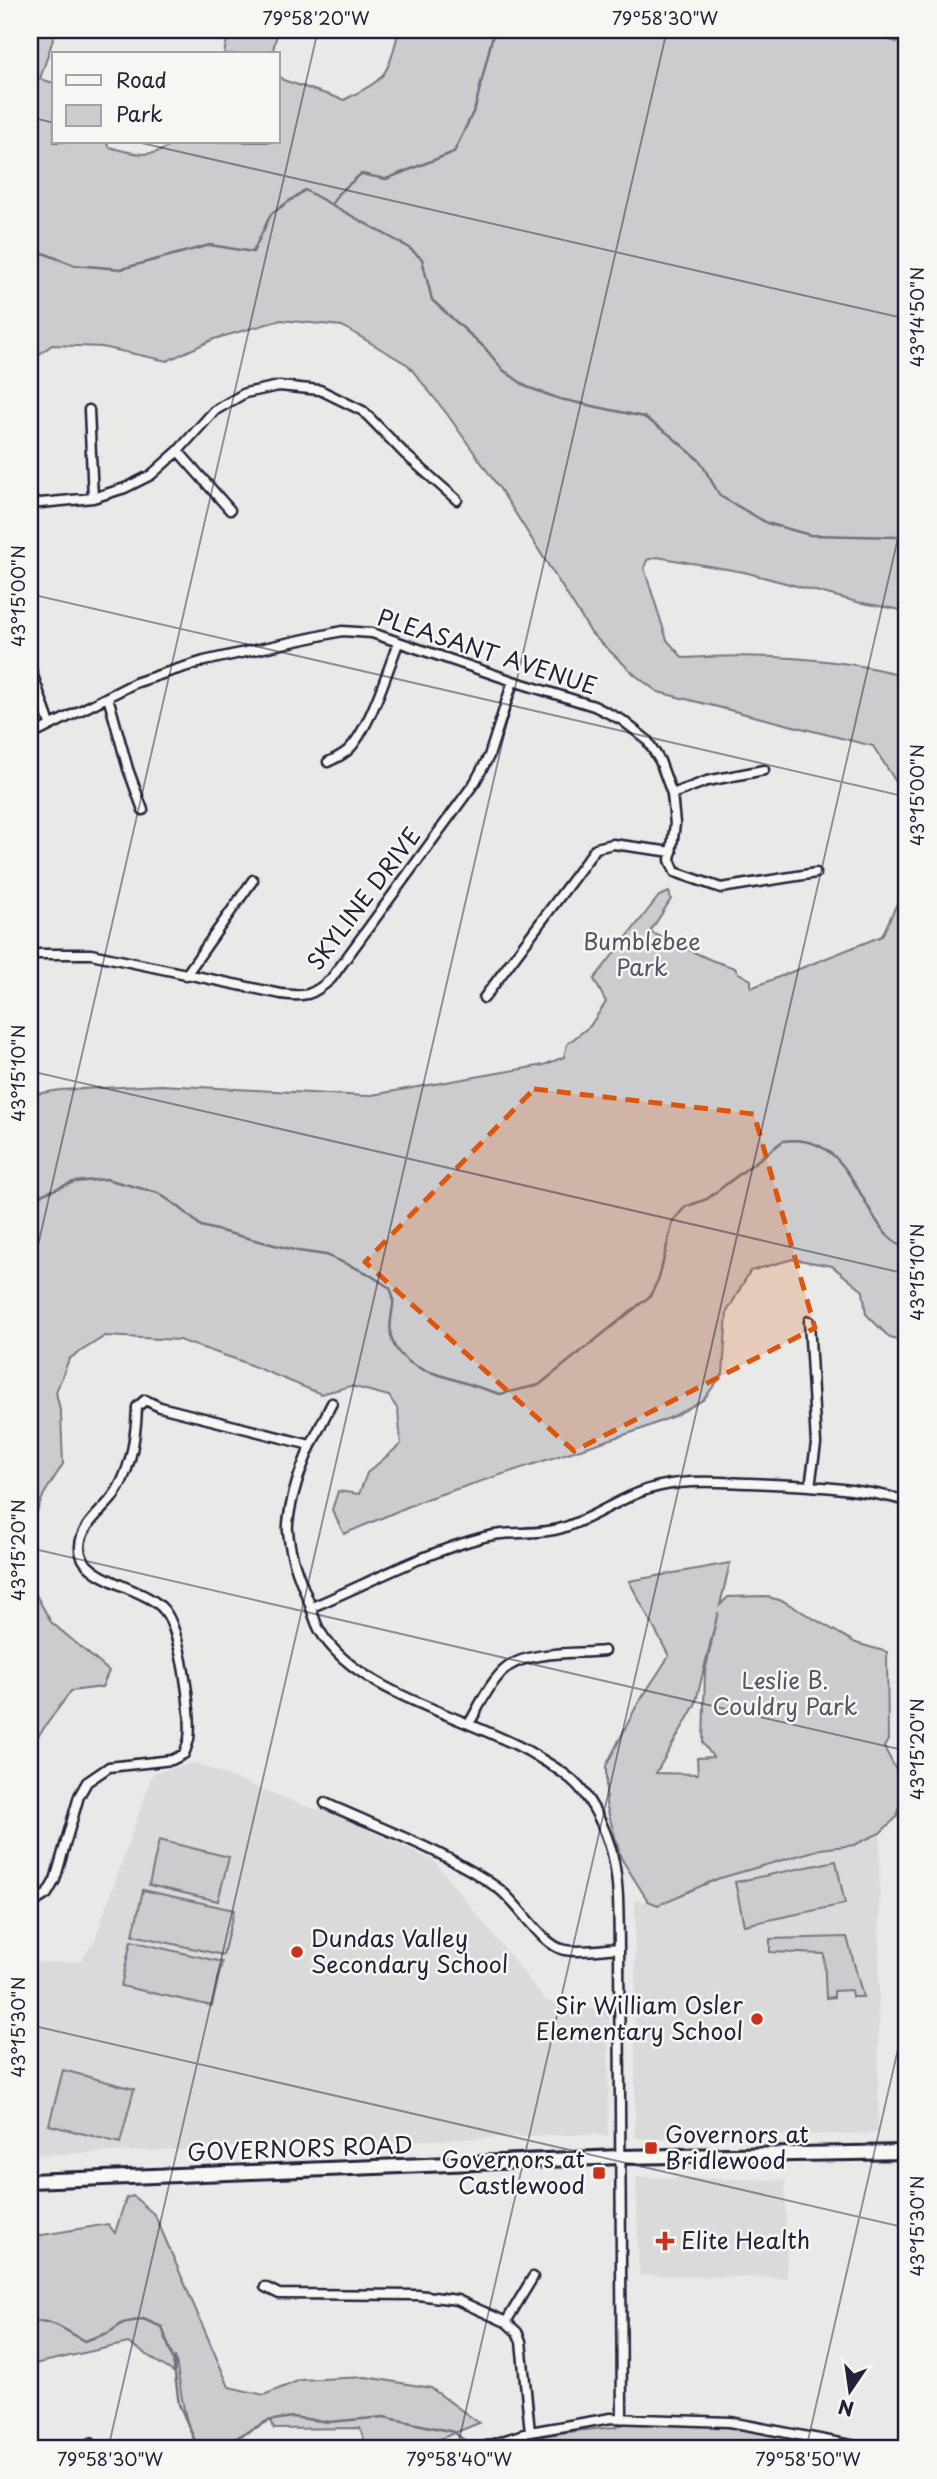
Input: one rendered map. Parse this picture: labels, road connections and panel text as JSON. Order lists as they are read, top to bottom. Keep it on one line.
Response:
{"streets":{"main road":["GOVERNORS ROAD"],"street":["PLEASANT AVENUE","SKYLINE DRIVE"]},"crossings":[["PLEASANT AVENUE","SKYLINE DRIVE"]],"parks":["Bumblebee Park","Leslie B. Couldry Park"],"places":{"other":["Dundas Valley Secondary School","Sir William Osler Elementary School"],"transit":["Governors at Bridlewood","Governors at Castlewood"],"health":["Elite Health"]},"legend":["Road","Park"],"north":"bottom","coordinates":["79°58'20\"W","79°58'30\"W","43°14'50\"N","43°15'00\"N","43°15'10\"N","43°15'20\"N","43°15'30\"N","79°58'40\"W","79°58'50\"W"]}
